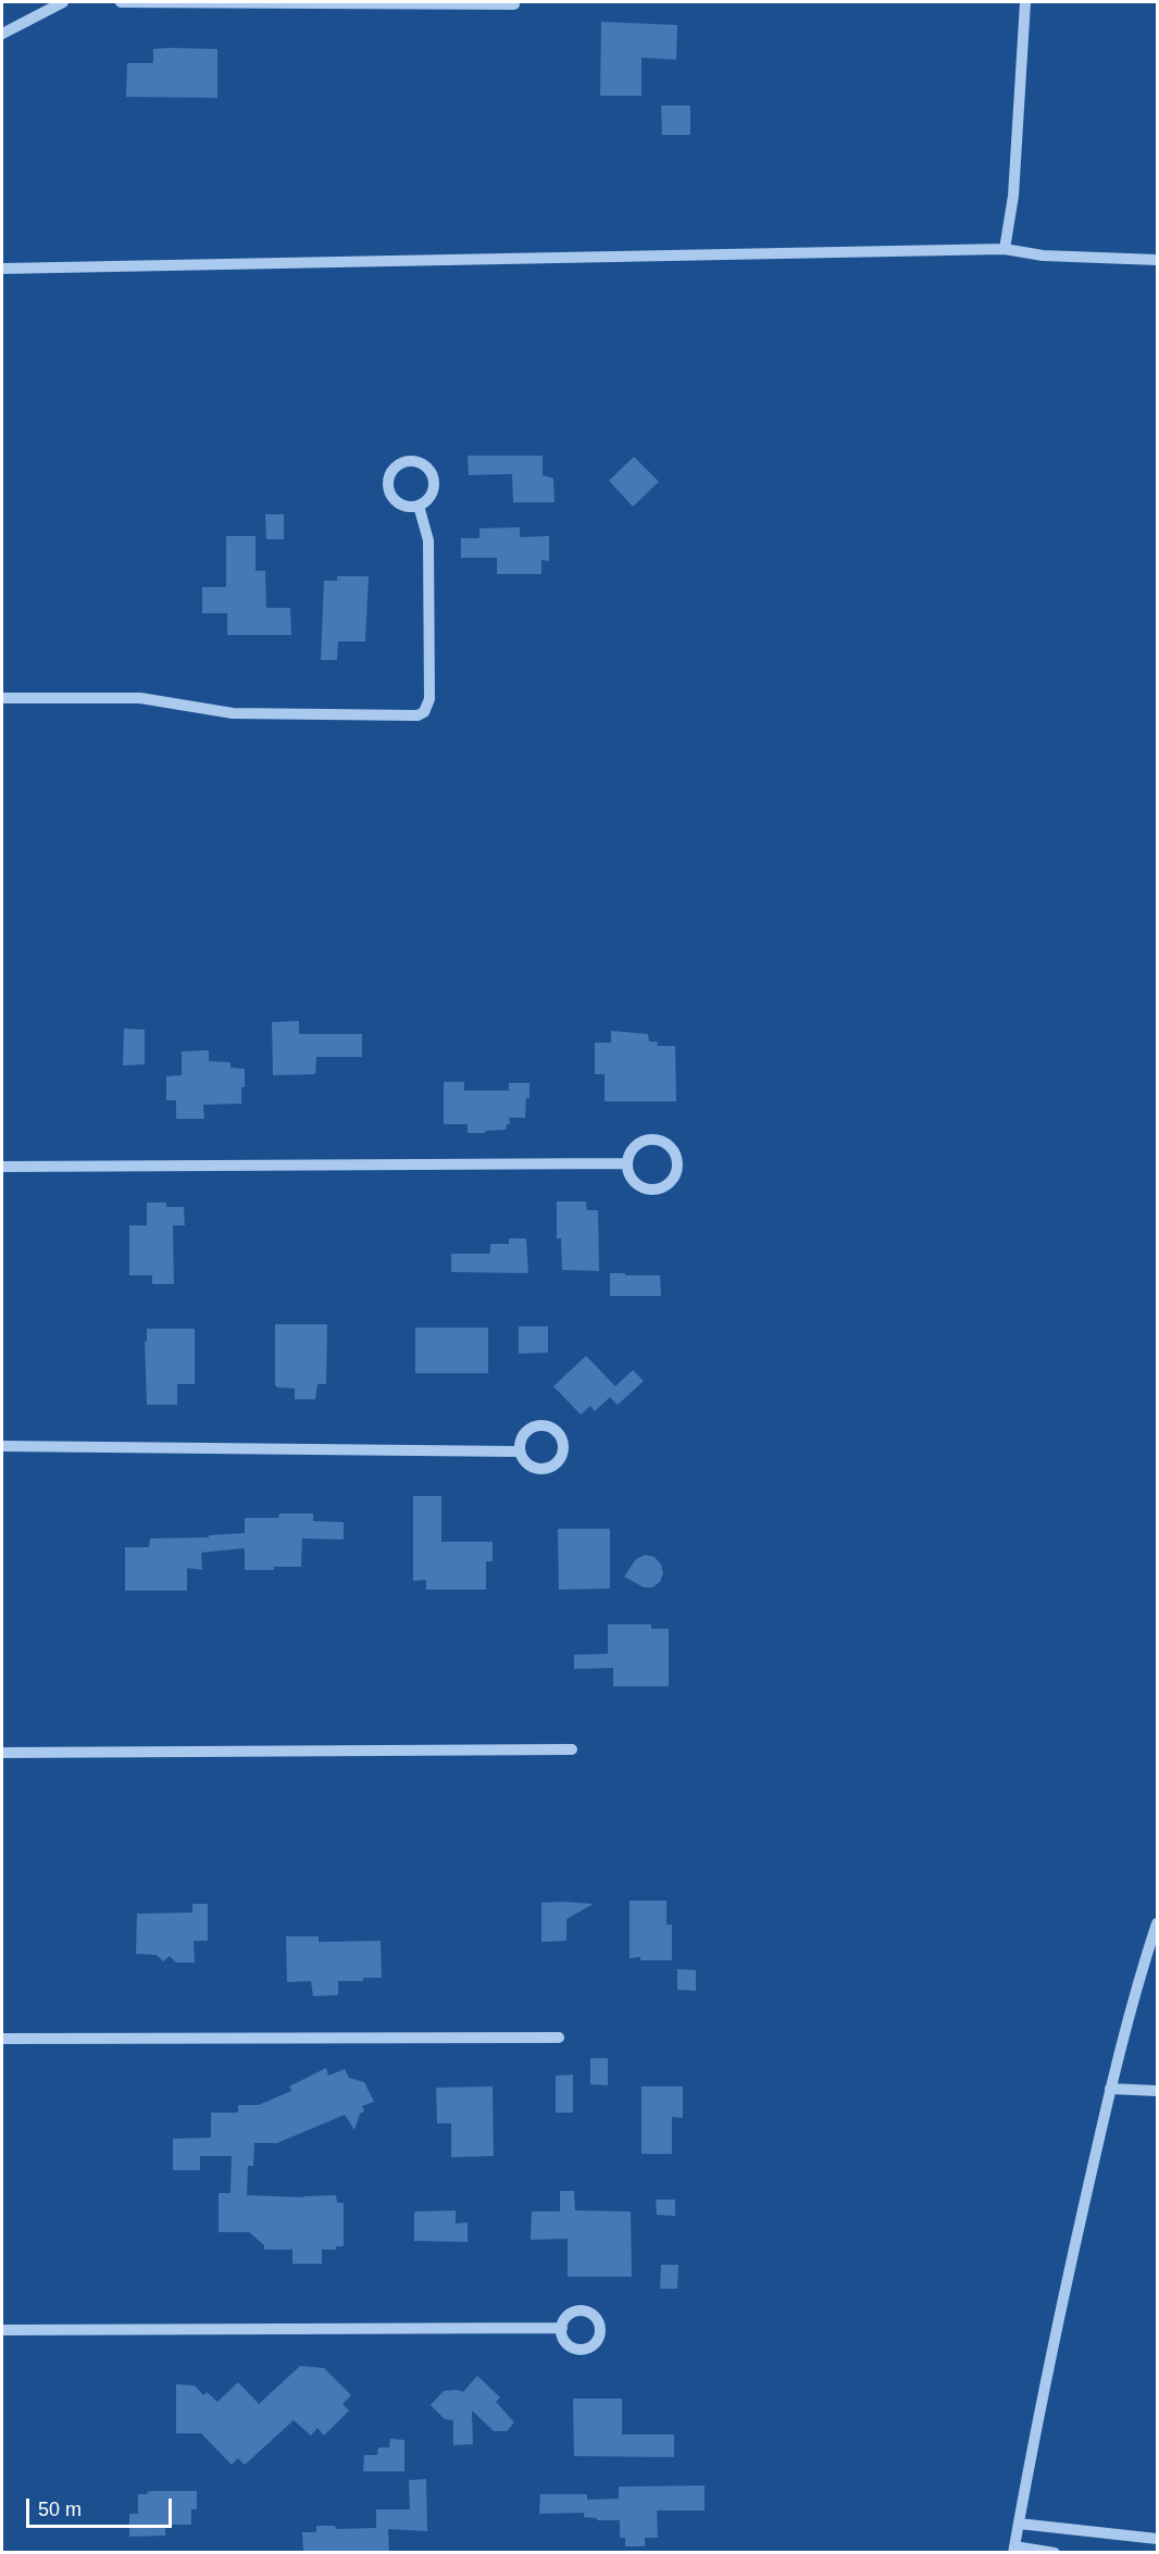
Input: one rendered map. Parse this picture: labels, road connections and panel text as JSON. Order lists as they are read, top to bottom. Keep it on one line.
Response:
{"scale_bar":"50 m"}
